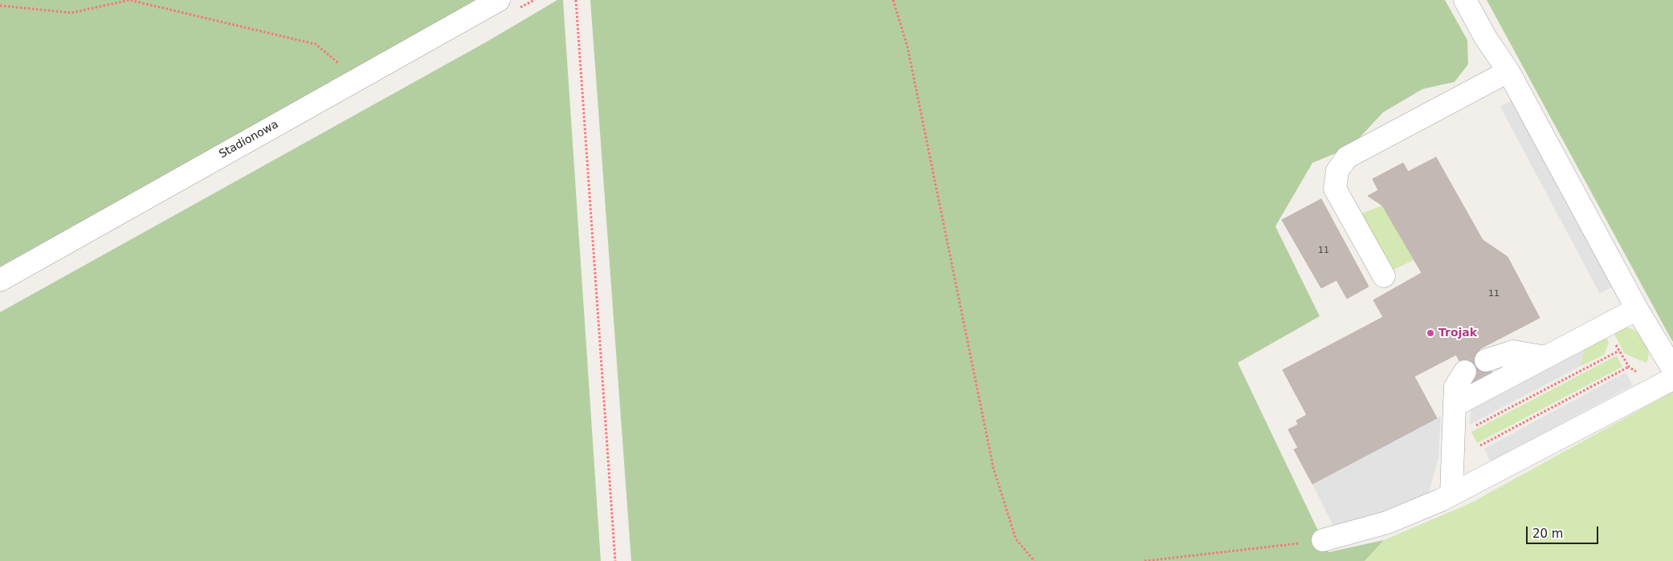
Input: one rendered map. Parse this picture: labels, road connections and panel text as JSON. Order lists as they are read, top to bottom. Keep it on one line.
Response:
{"streets":{"street":["Stadionowa"]},"places":["Trojak"],"house_numbers":["11","11"],"scale_bar":"20 m"}
